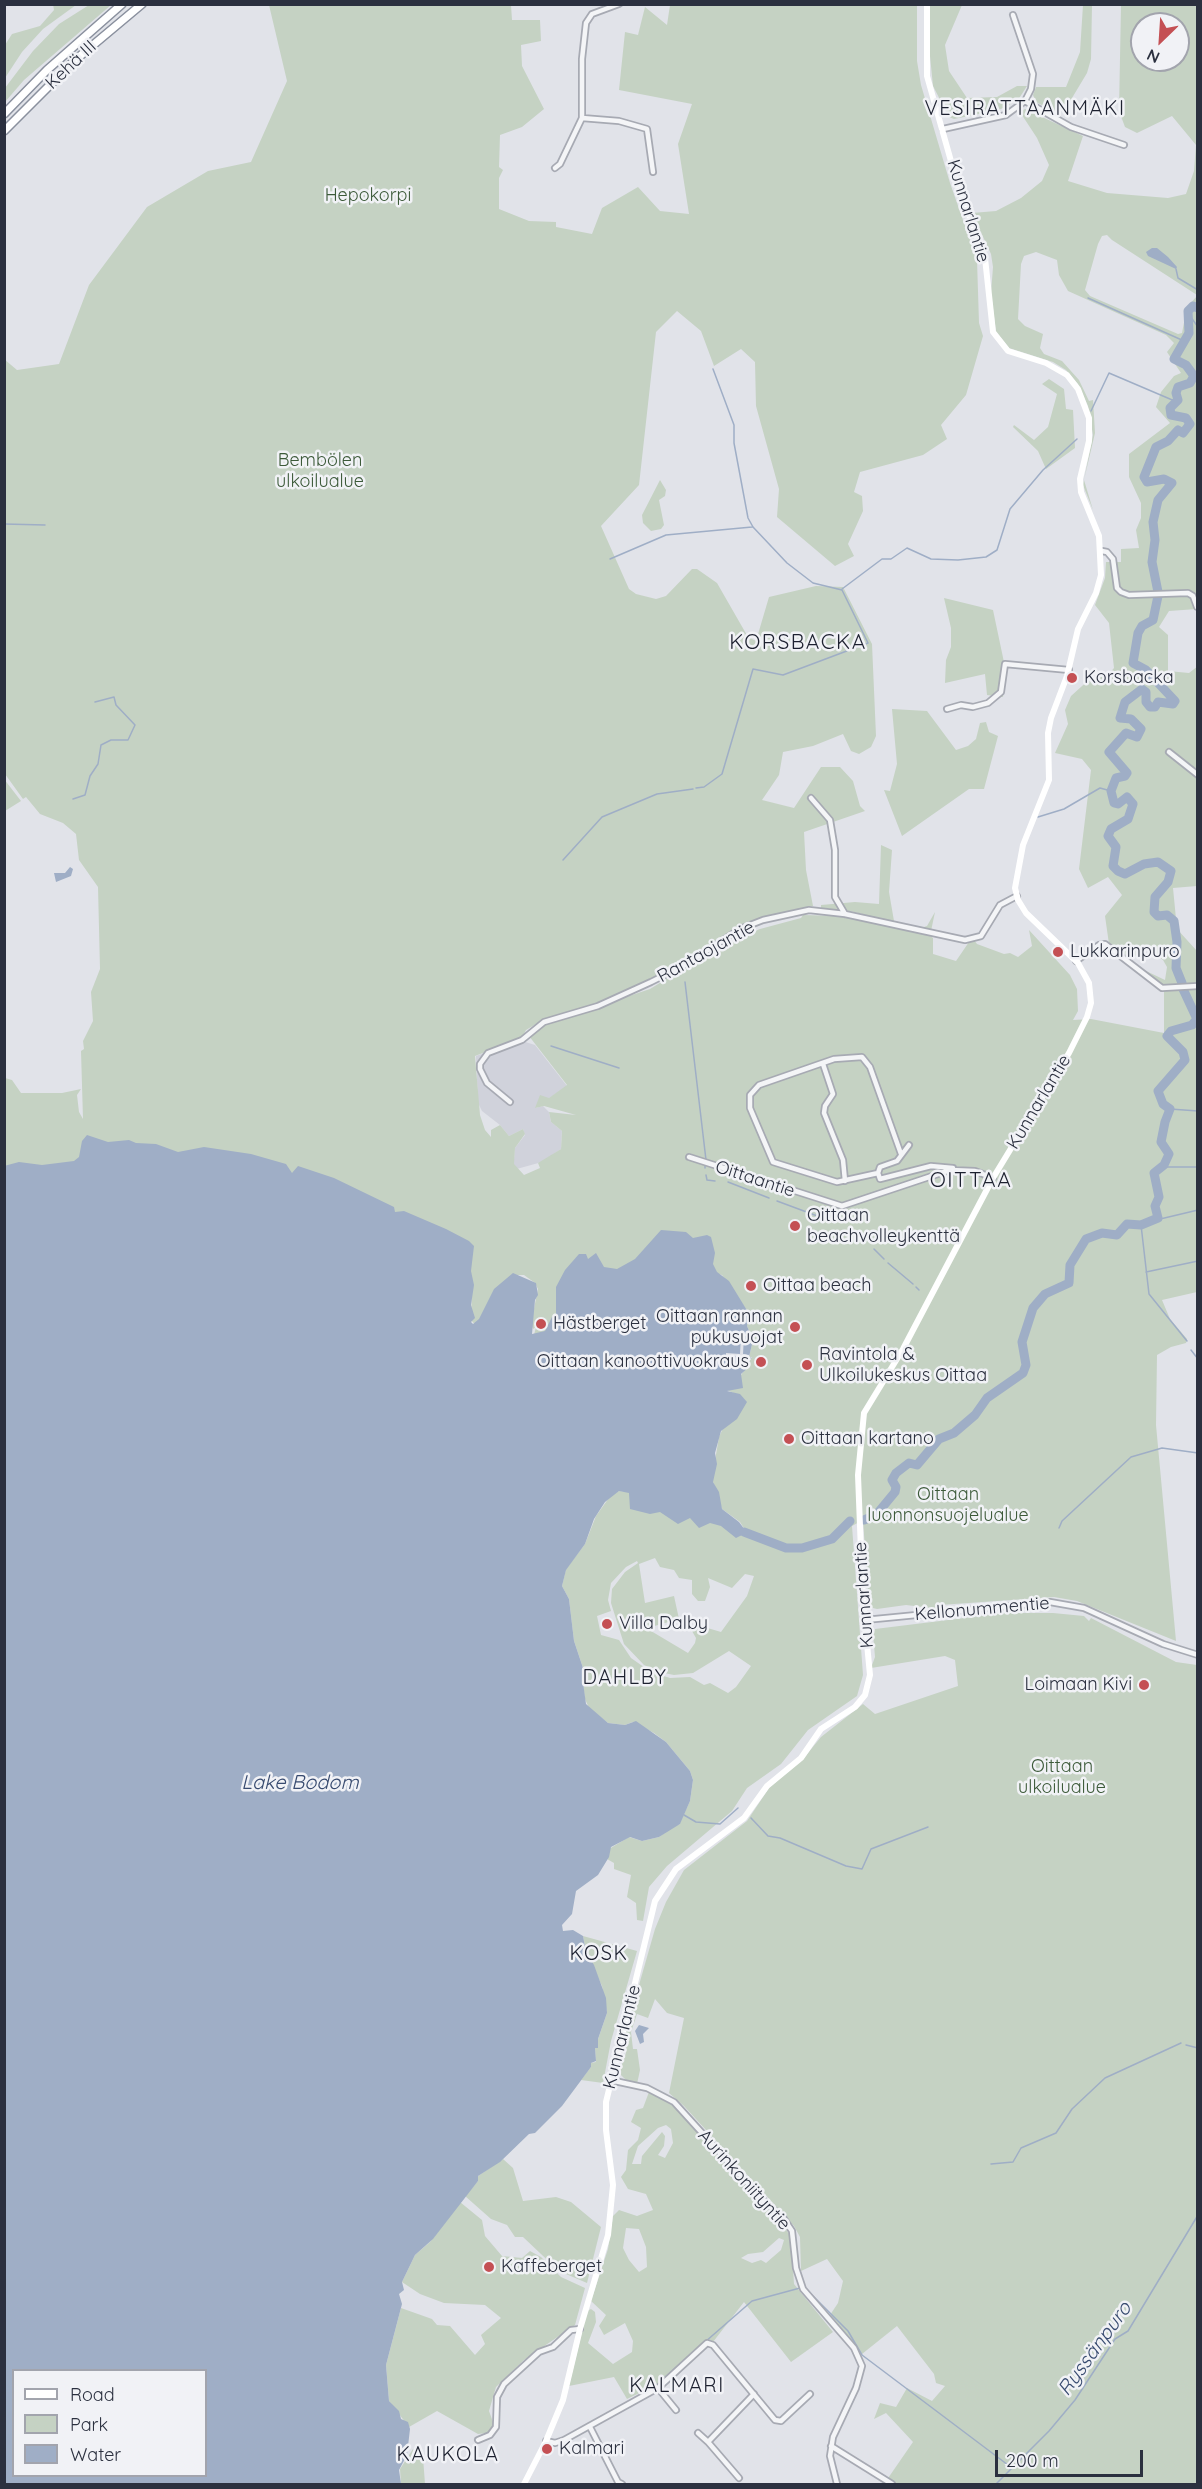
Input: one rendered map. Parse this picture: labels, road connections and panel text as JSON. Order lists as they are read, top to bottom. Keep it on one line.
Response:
{"streets":{"highway":["Kehä III"],"main road":["Kunnarlantie"],"street":["Rantaojantie","Oittaantie","Kellonummentie","Aurinkoniityntie"]},"crossings":[["Kunnarlantie","Rantaojantie"],["Kunnarlantie","Oittaantie"],["Kunnarlantie","Kellonummentie"],["Kunnarlantie","Aurinkoniityntie"]],"districts":["VESIRATTAANMÄKI","KORSBACKA","OITTAA","DAHLBY","KOSK","KALMARI","KAUKOLA"],"water":["Lake Bodom","Ryssänpuro"],"parks":["Hepokorpi","Bembölen ulkoilualue","Oittaan luonnonsuojelualue","Oittaan ulkoilualue"],"places":["Korsbacka","Lukkarinpuro","Oittaan beachvolleykenttä","Oittaa beach","Hästberget","Oittaan rannan pukusuojat","Oittaan kanoottivuokraus","Ravintola & Ulkoilukeskus Oittaa","Oittaan kartano","Villa Dalby","Loimaan Kivi","Kaffeberget","Kalmari"],"legend":["Road","Park","Water"],"scale_bar":"200 m","north":"bottom left"}
